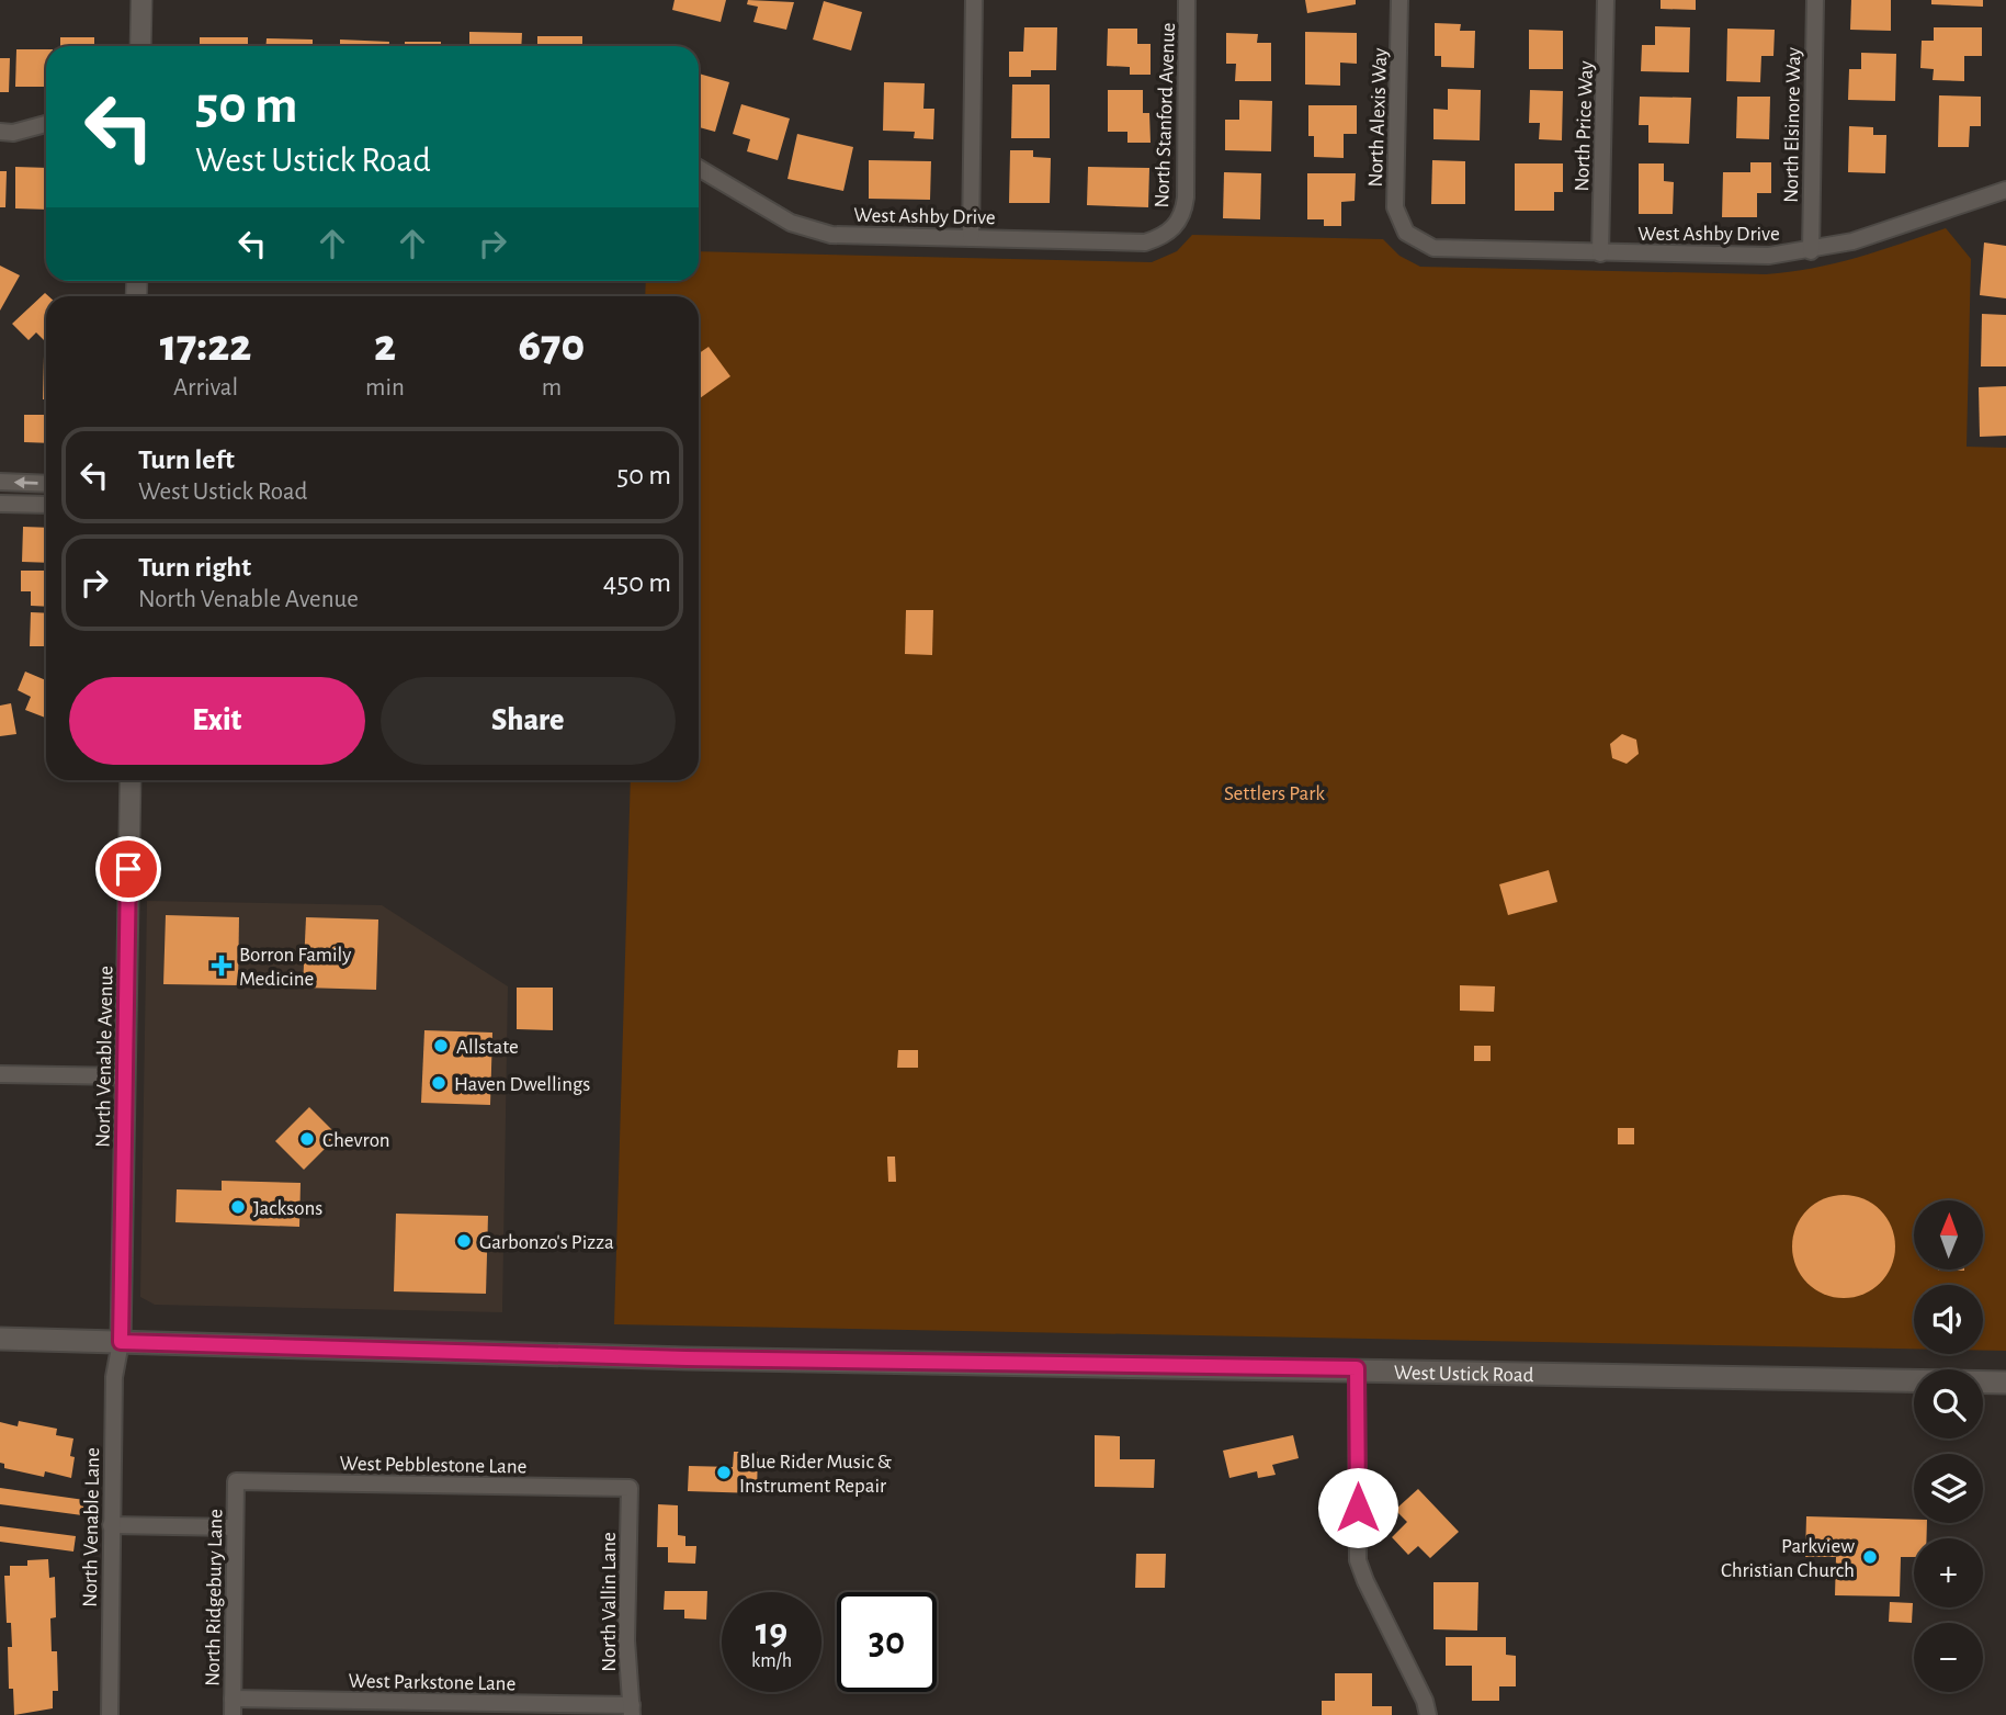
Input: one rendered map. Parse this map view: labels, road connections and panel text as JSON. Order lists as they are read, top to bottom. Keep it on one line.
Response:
{"streets":{"main road":["West Ustick Road"],"street":["North Stanford Avenue","North Alexis Way","North Elsinore Way","North Price Way","West Ashby Drive","North Venable Avenue","West Pebblestone Lane","North Venable Lane","North Ridgebury Lane","North Vallin Lane","West Parkstone Lane"]},"crossings":[["North Stanford Avenue","West Ashby Drive"],["North Alexis Way","West Ashby Drive"],["North Elsinore Way","West Ashby Drive"],["North Price Way","West Ashby Drive"],["North Venable Avenue","West Ustick Road"],["North Venable Avenue","North Venable Lane"],["West Ustick Road","North Venable Lane"],["West Pebblestone Lane","North Ridgebury Lane"],["West Pebblestone Lane","North Vallin Lane"],["North Ridgebury Lane","West Parkstone Lane"],["North Vallin Lane","West Parkstone Lane"]],"parks":["Settlers Park"],"places":{"health":["Borron Family Medicine"],"other":["Allstate","Haven Dwellings","Chevron","Jacksons","Garbonzo's Pizza","Blue Rider Music & Instrument Repair","Parkview Christian Church"]},"north":"top","page":{"turn":["50 m","West Ustick Road"],"eta":["17:22","Arrival","2","min","670","m"],"list":[{"name":"Turn left","note":"West Ustick Road","value":"50 m"},{"name":"Turn right","note":"North Venable Avenue","value":"450 m"}],"buttons":["Exit","Share"],"map_buttons":["+","−"],"speed":"19 km/h","limit":"30"}}
